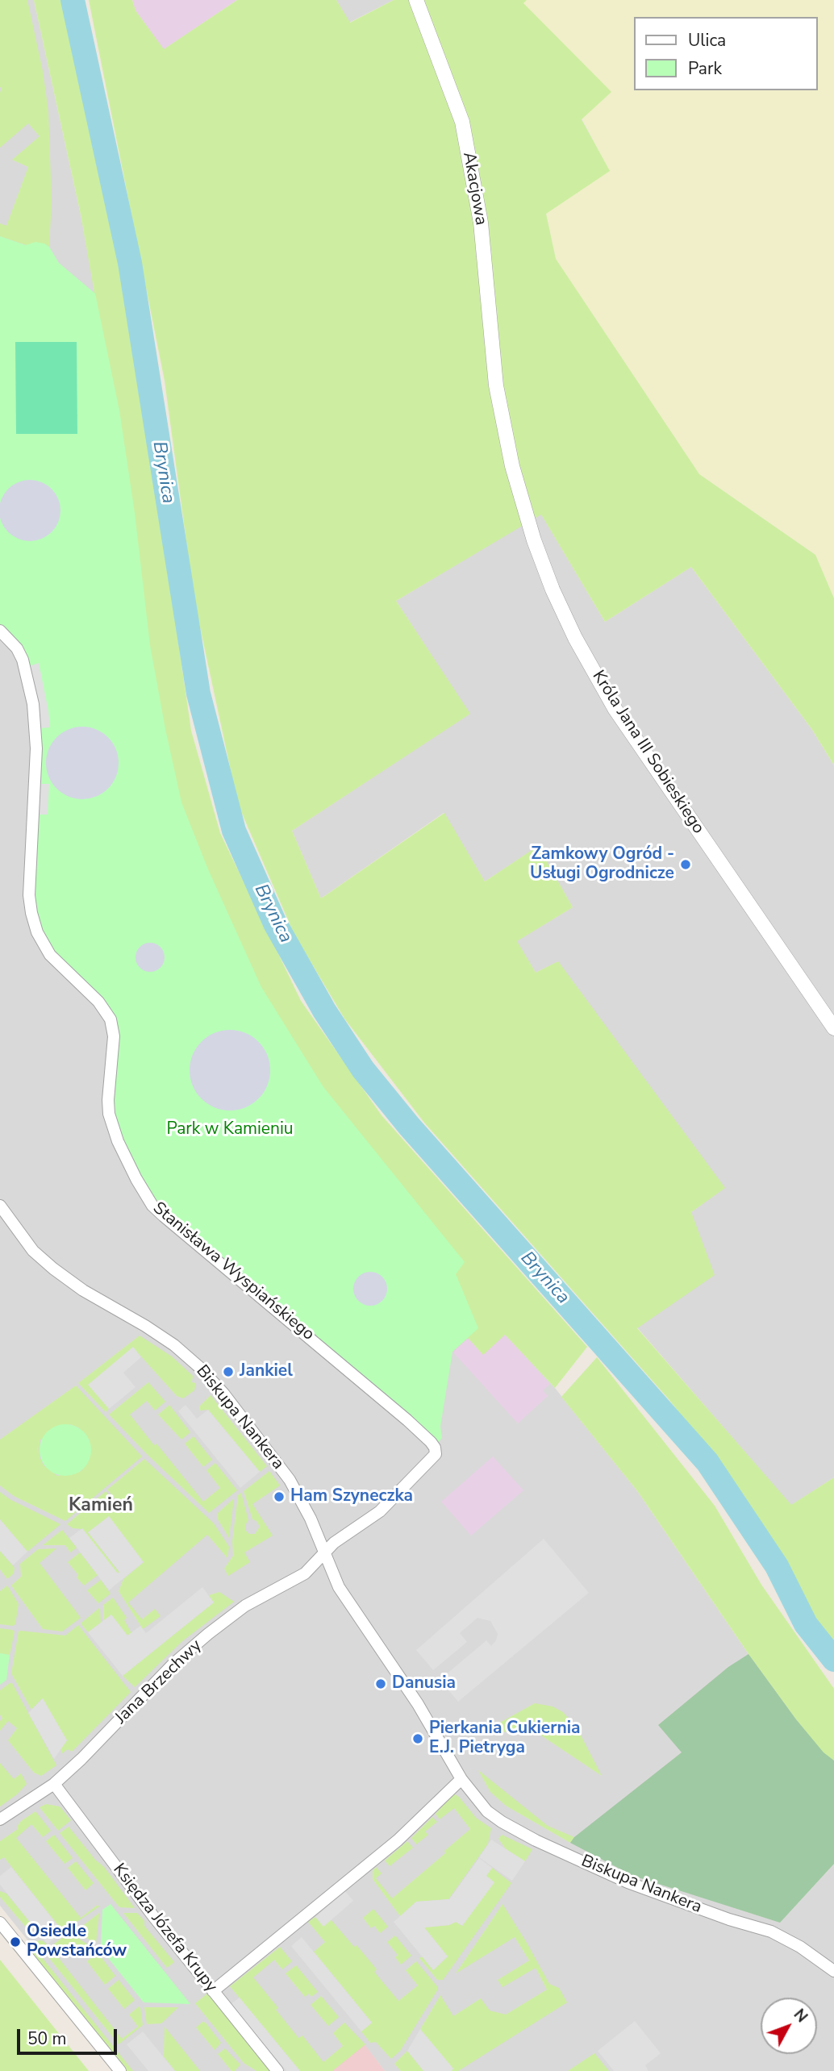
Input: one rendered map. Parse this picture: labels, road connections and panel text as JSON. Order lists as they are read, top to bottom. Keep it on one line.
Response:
{"streets":{"street":["Akacjowa","Króla Jana III Sobieskiego","Stanisława Wyspiańskiego","Biskupa Nankera","Jana Brzechwy","Księdza Józefa Krupy"]},"crossings":[["Akacjowa","Króla Jana III Sobieskiego"],["Stanisława Wyspiańskiego","Biskupa Nankera"],["Stanisława Wyspiańskiego","Jana Brzechwy"],["Biskupa Nankera","Jana Brzechwy"],["Jana Brzechwy","Księdza Józefa Krupy"]],"districts":["Kamień"],"water":["Brynica"],"parks":["Park w Kamieniu"],"places":["Zamkowy Ogród - Usługi Ogrodnicze","Jankiel","Ham Szyneczka","Danusia","Pierkania Cukiernia E.J. Pietryga","Osiedle Powstańców"],"legend":["Ulica","Park"],"scale_bar":"50 m","north":"top right"}
